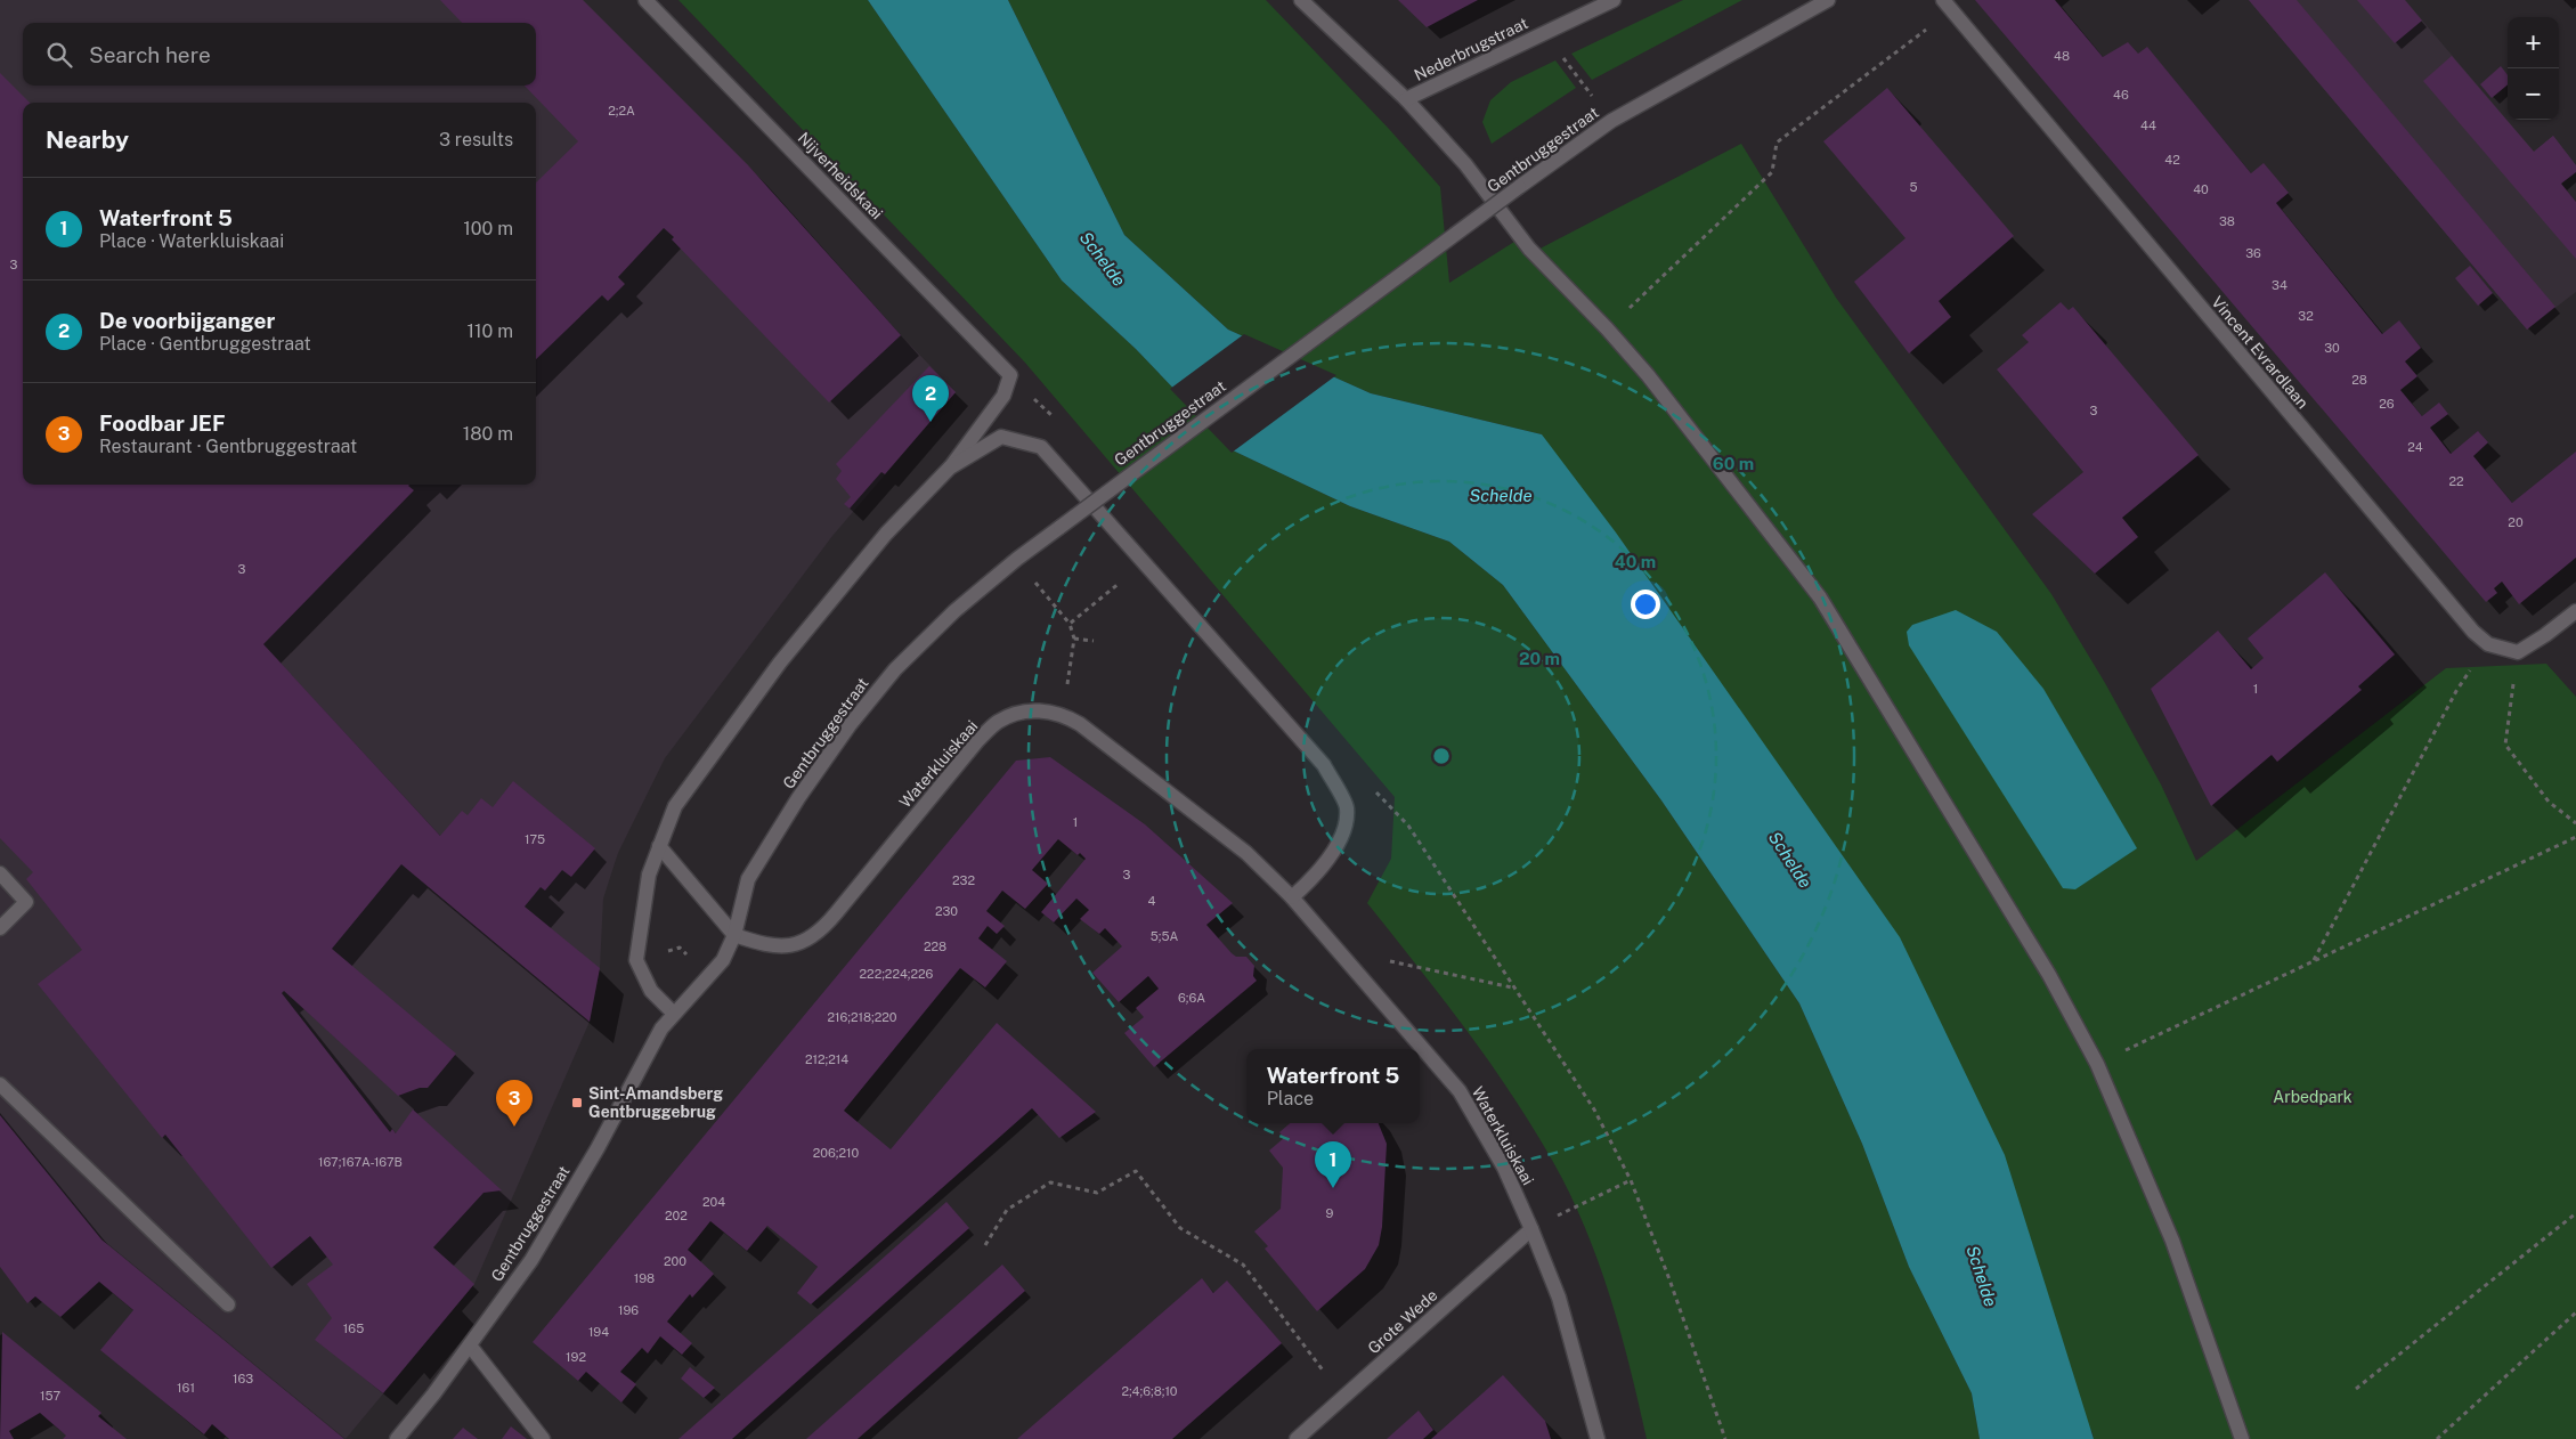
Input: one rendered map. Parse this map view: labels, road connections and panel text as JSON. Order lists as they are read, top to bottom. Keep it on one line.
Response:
{"streets":{"street":["Nederbrugstraat","Gentbruggestraat","Nijverheidskaai","Vincent Evrardlaan","Waterkluiskaai","Grote Wede"]},"crossings":[["Gentbruggestraat","Waterkluiskaai"],["Waterkluiskaai","Grote Wede"]],"water":["Schelde"],"parks":["Arbedpark"],"places":{"transit":["Sint-Amandsberg Gentbruggebrug"]},"house_numbers":["48","46","2;2A","44","42","5","40","38","36","3","34","32","30","28","26","3","24","22","20","3","1","1","175","3","232","4","230","5;5A","228","222;224;226","6;6A","216;218;220","212;214","206;210","167;167A-167B","204","9","202","200","198","196","165","194","192","163","161","2;4;6;8;10","157"],"page":{"map_buttons":["+","−"],"search":"Search here","heading":["Nearby","3 results"],"list":[{"mark":"1","name":"Waterfront 5","note":"Place · Waterkluiskaai","value":"100 m"},{"mark":"2","name":"De voorbijganger","note":"Place · Gentbruggestraat","value":"110 m"},{"mark":"3","name":"Foodbar JEF","note":"Restaurant · Gentbruggestraat","value":"180 m"}],"pins":["2","3","1"],"popup":["Waterfront 5","Place"]},"rings":["60 m","40 m","20 m"]}
